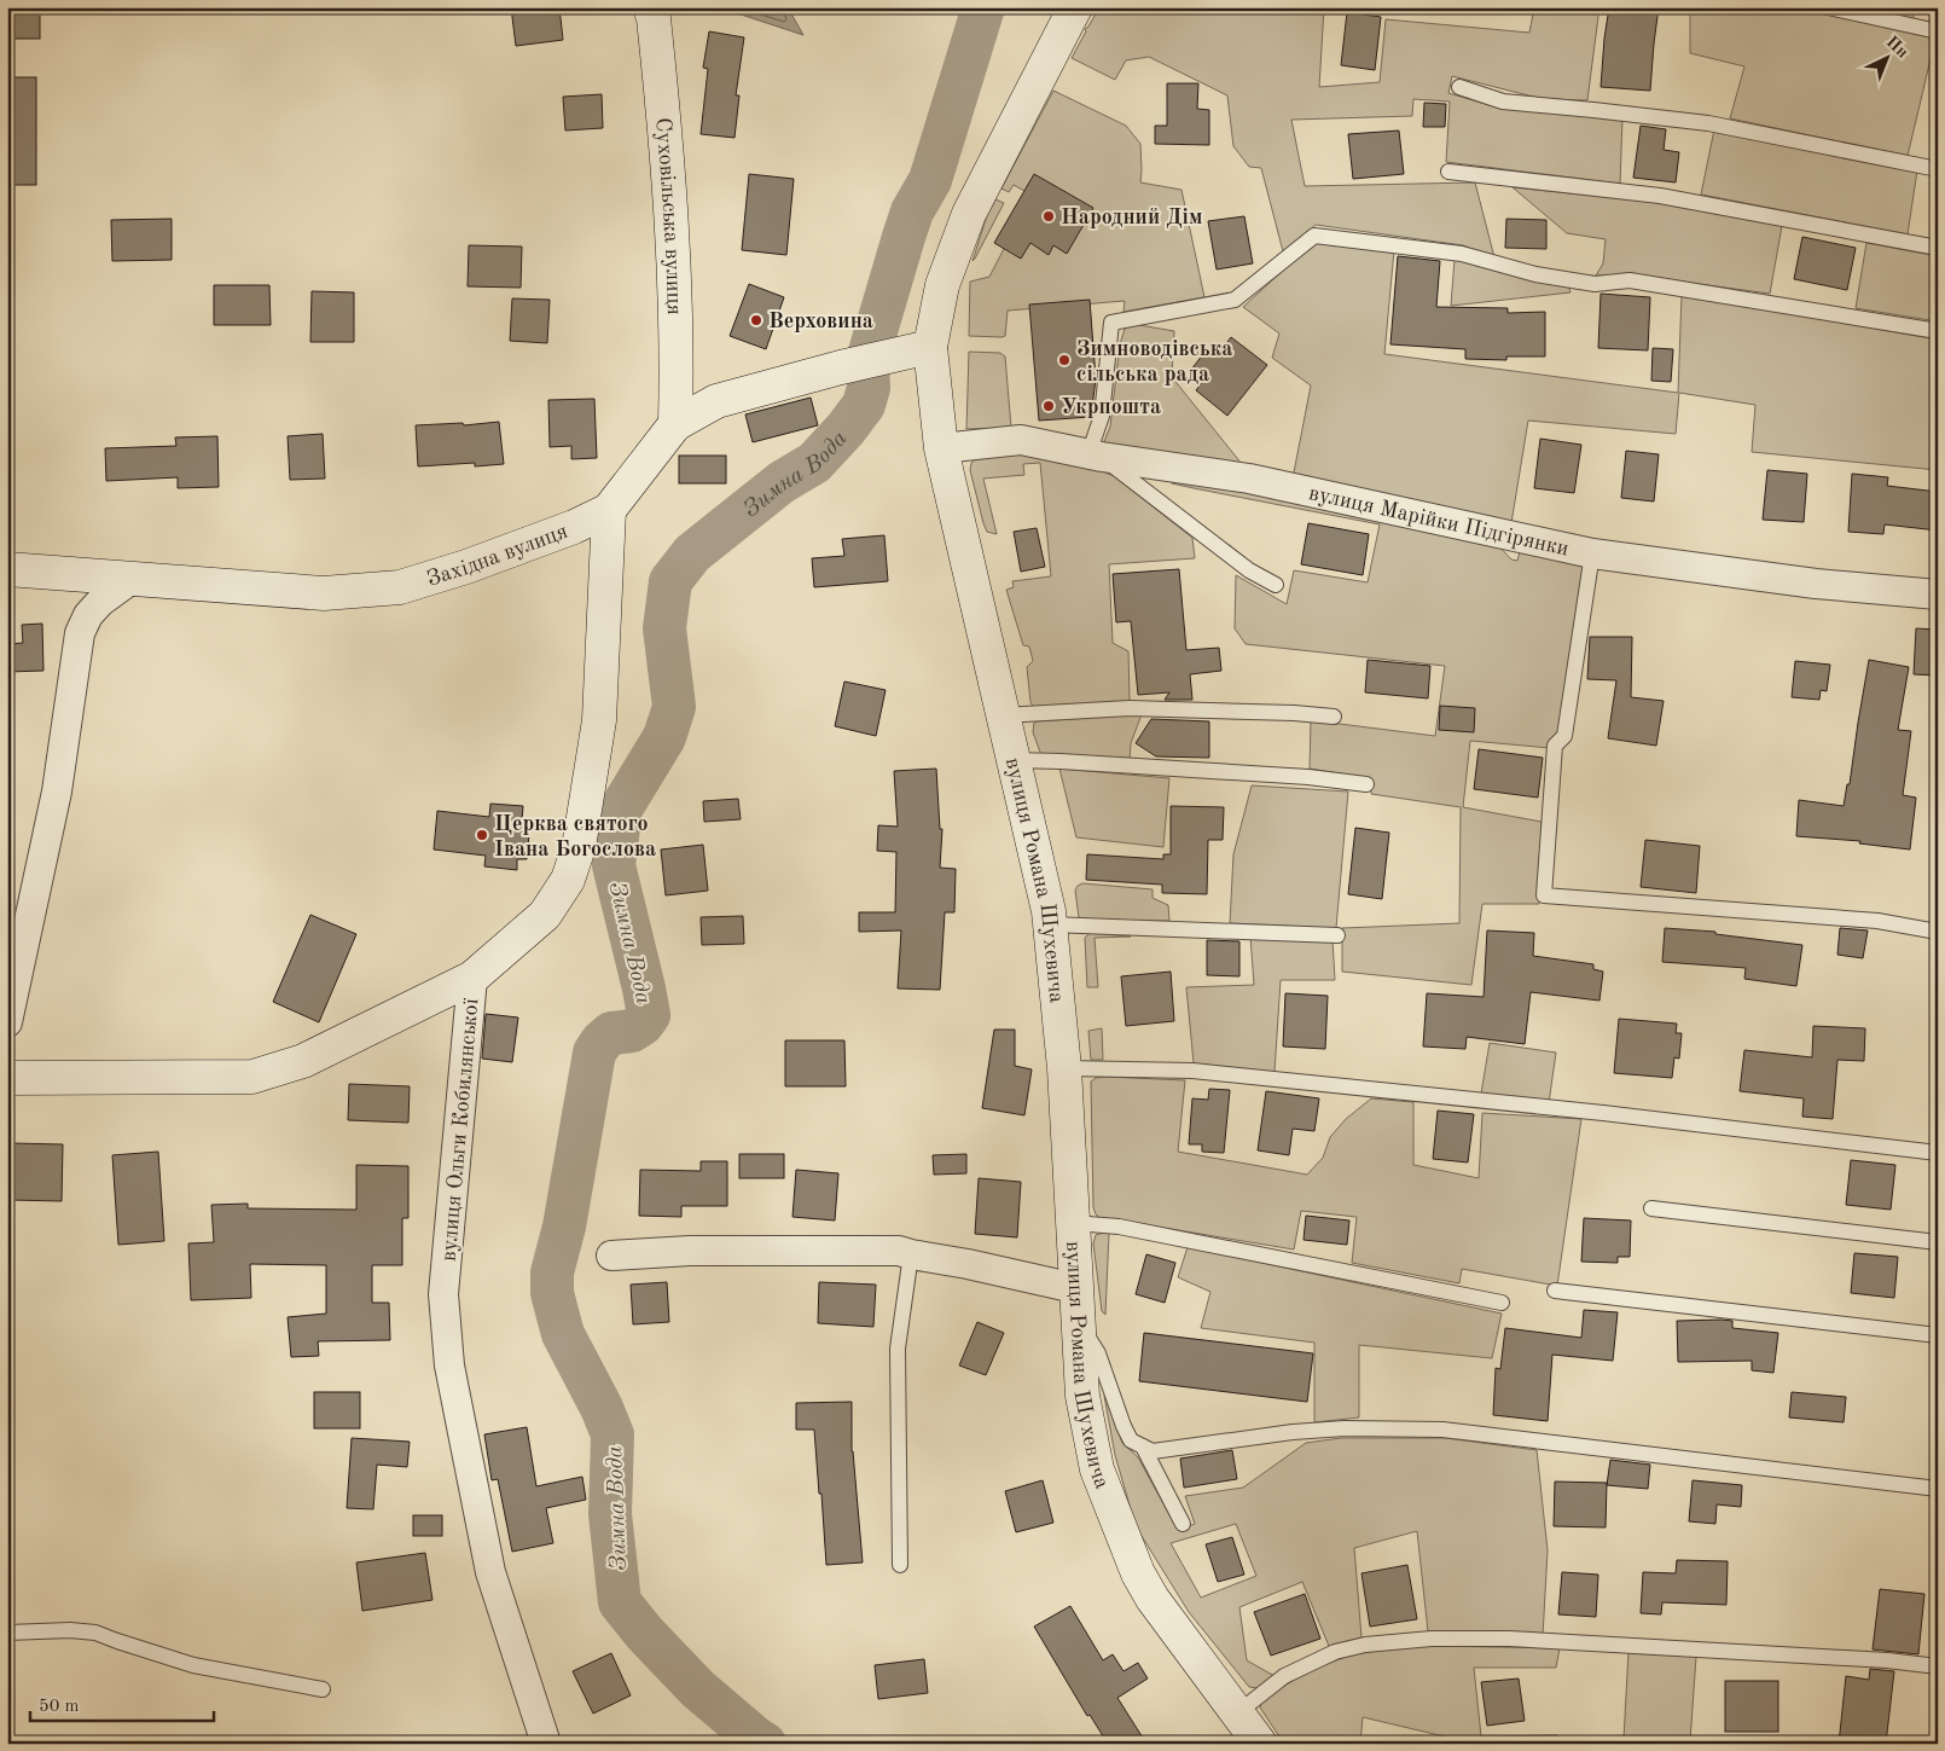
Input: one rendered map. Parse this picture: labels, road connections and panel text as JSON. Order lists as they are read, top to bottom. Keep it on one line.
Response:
{"streets":{"street":["Суховільська вулиця","вулиця Марійки Підгірянки","Західна вулиця","вулиця Романа Шухевича","вулиця Ольги Кобилянської"]},"crossings":[["Суховільська вулиця","Західна вулиця"],["вулиця Марійки Підгірянки","вулиця Романа Шухевича"],["Західна вулиця","вулиця Романа Шухевича"],["Західна вулиця","вулиця Ольги Кобилянської"]],"water":["Зимна Вода"],"places":["Народний Дім","Верховина","Зимноводівська сільська рада","Укрпошта","Церква святого Івана Богослова"],"scale_bar":"50 m","north":"top right"}
